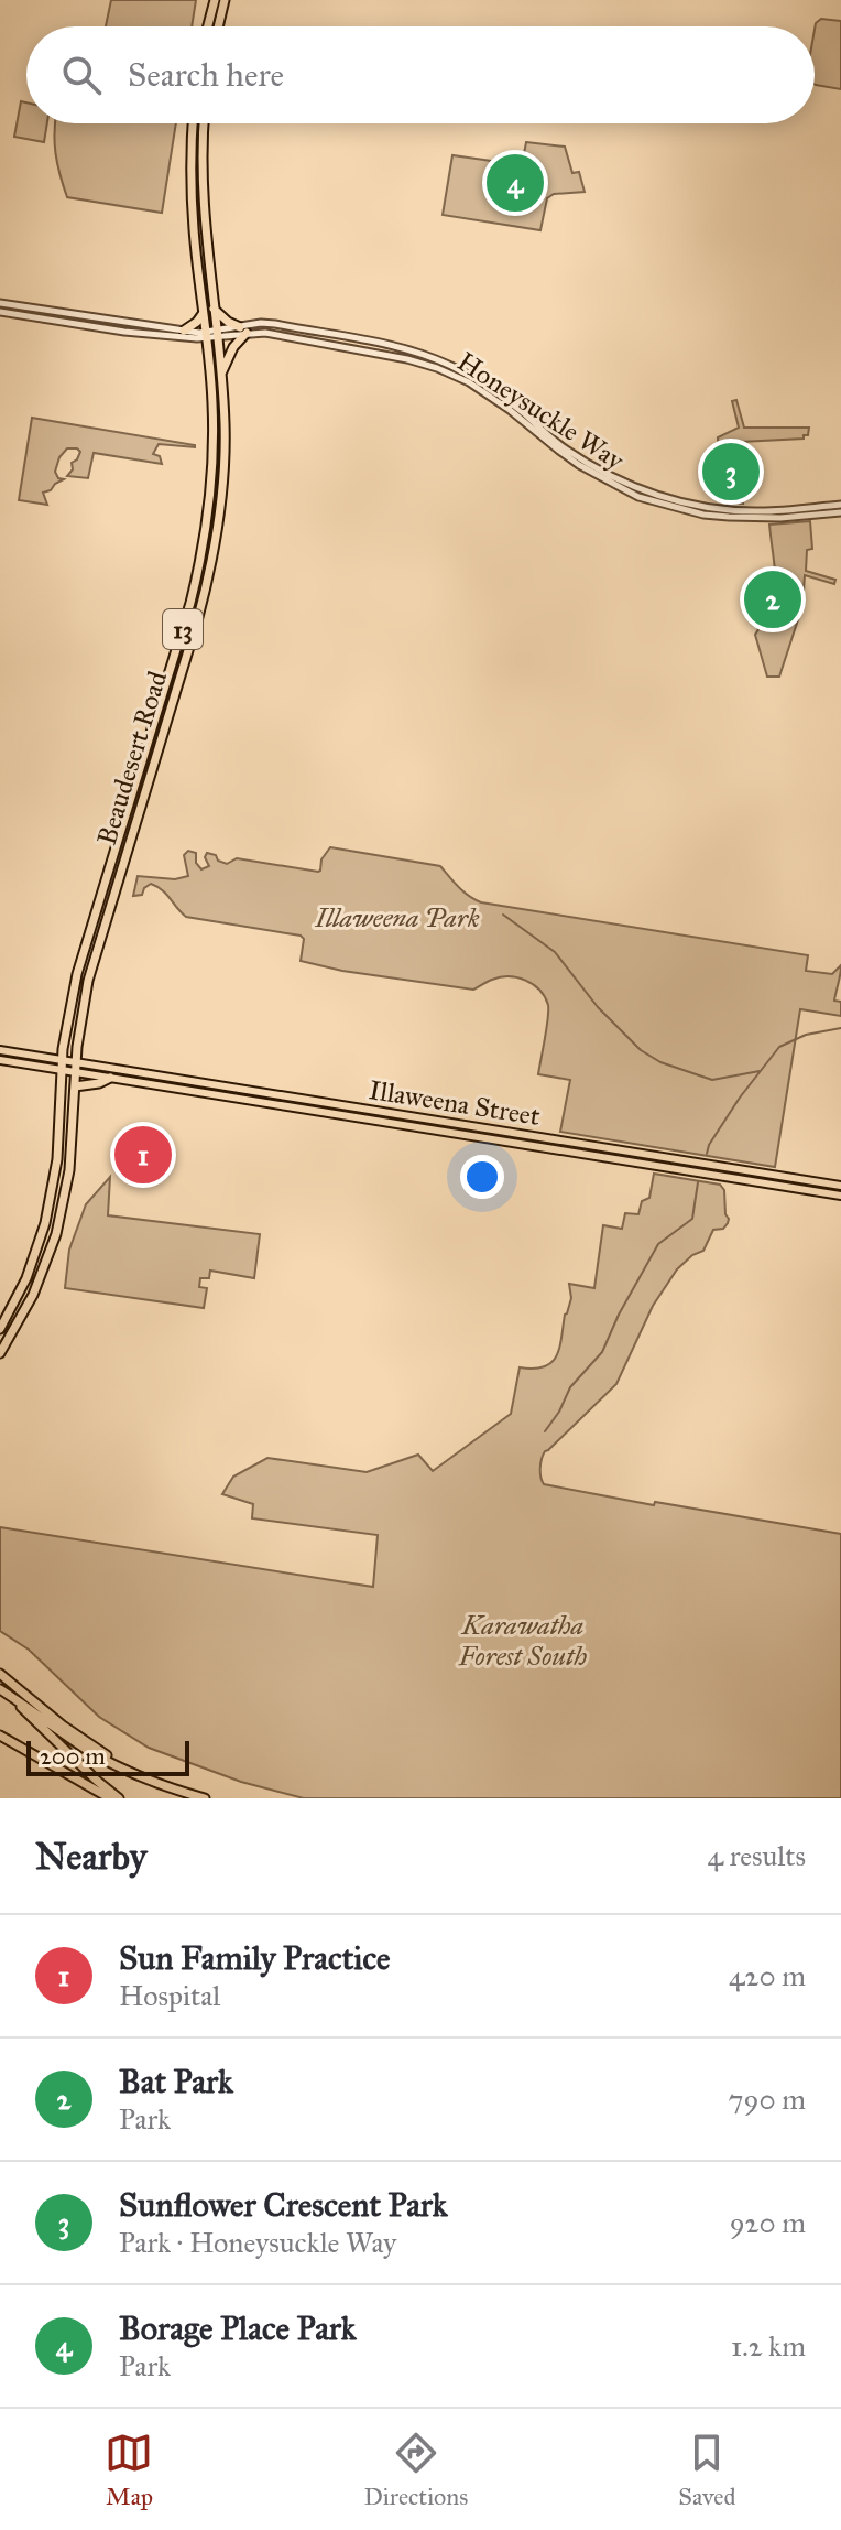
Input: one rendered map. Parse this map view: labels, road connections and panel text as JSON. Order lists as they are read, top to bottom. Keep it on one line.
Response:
{"streets":{"highway":["13","Beaudesert Road"],"main road":["Illaweena Street"],"street":["Honeysuckle Way"]},"crossings":[["Honeysuckle Way","Beaudesert Road"],["Beaudesert Road","Illaweena Street"]],"parks":["Illaweena Park","Karawatha Forest South"],"scale_bar":"200 m","page":{"search":"Search here","pins":["4","3","2","1"],"scale":"200 m","heading":["Nearby","4 results"],"list":[{"mark":"1","name":"Sun Family Practice","note":"Hospital","value":"420 m"},{"mark":"2","name":"Bat Park","note":"Park","value":"790 m"},{"mark":"3","name":"Sunflower Crescent Park","note":"Park · Honeysuckle Way","value":"920 m"},{"mark":"4","name":"Borage Place Park","note":"Park","value":"1.2 km"}],"nav":["Map","Directions","Saved"]}}
